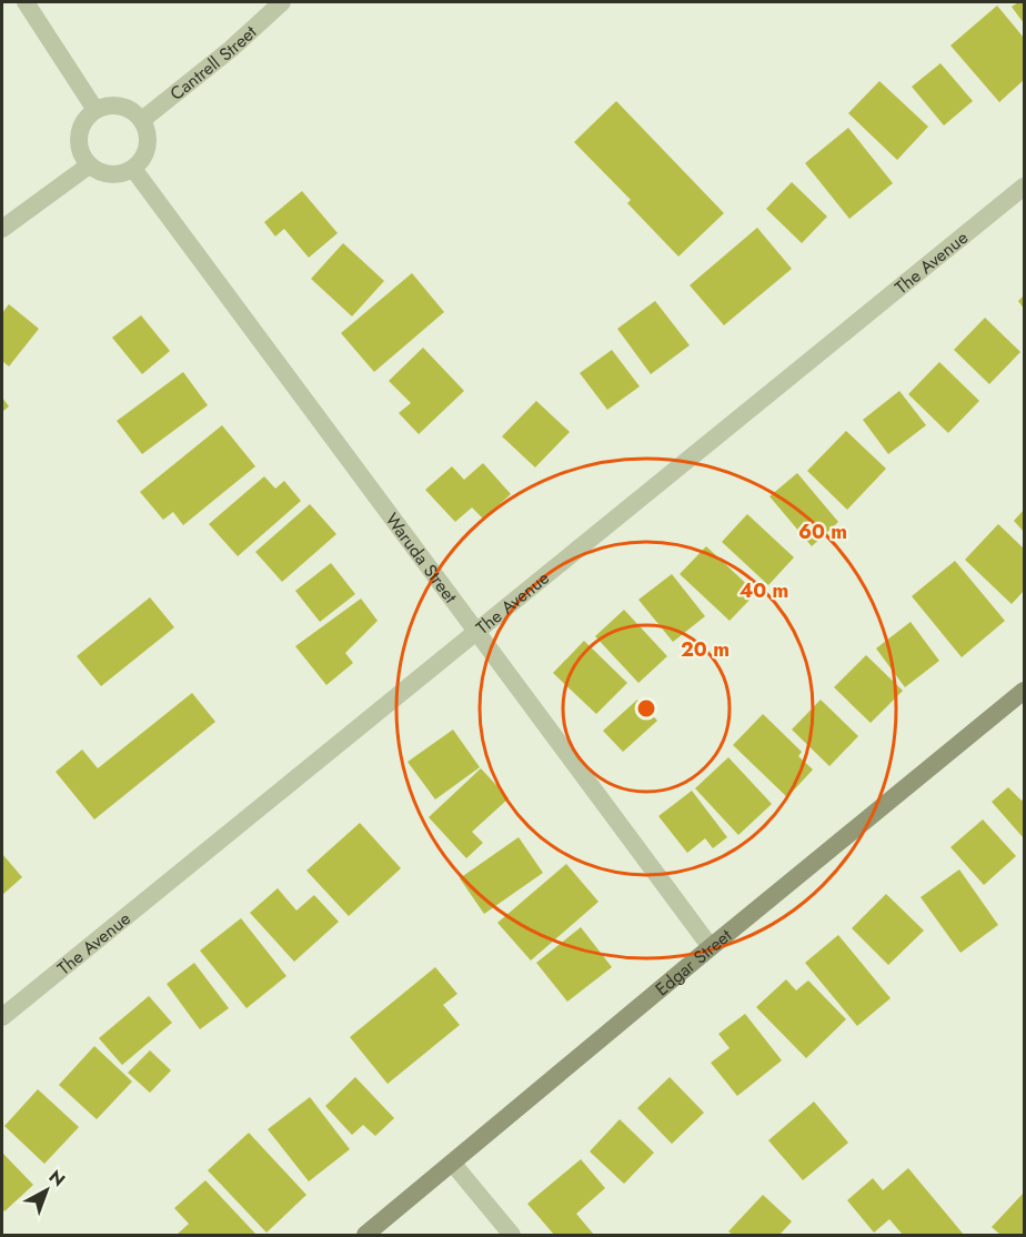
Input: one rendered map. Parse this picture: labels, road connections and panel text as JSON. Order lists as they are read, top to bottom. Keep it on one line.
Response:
{"streets":{"main road":["Edgar Street"],"street":["Cantrell Street","The Avenue","Waruda Street"]},"crossings":[["Cantrell Street","Waruda Street"],["The Avenue","Waruda Street"],["Waruda Street","Edgar Street"]],"north":"top right","rings":["60 m","40 m","20 m"]}
